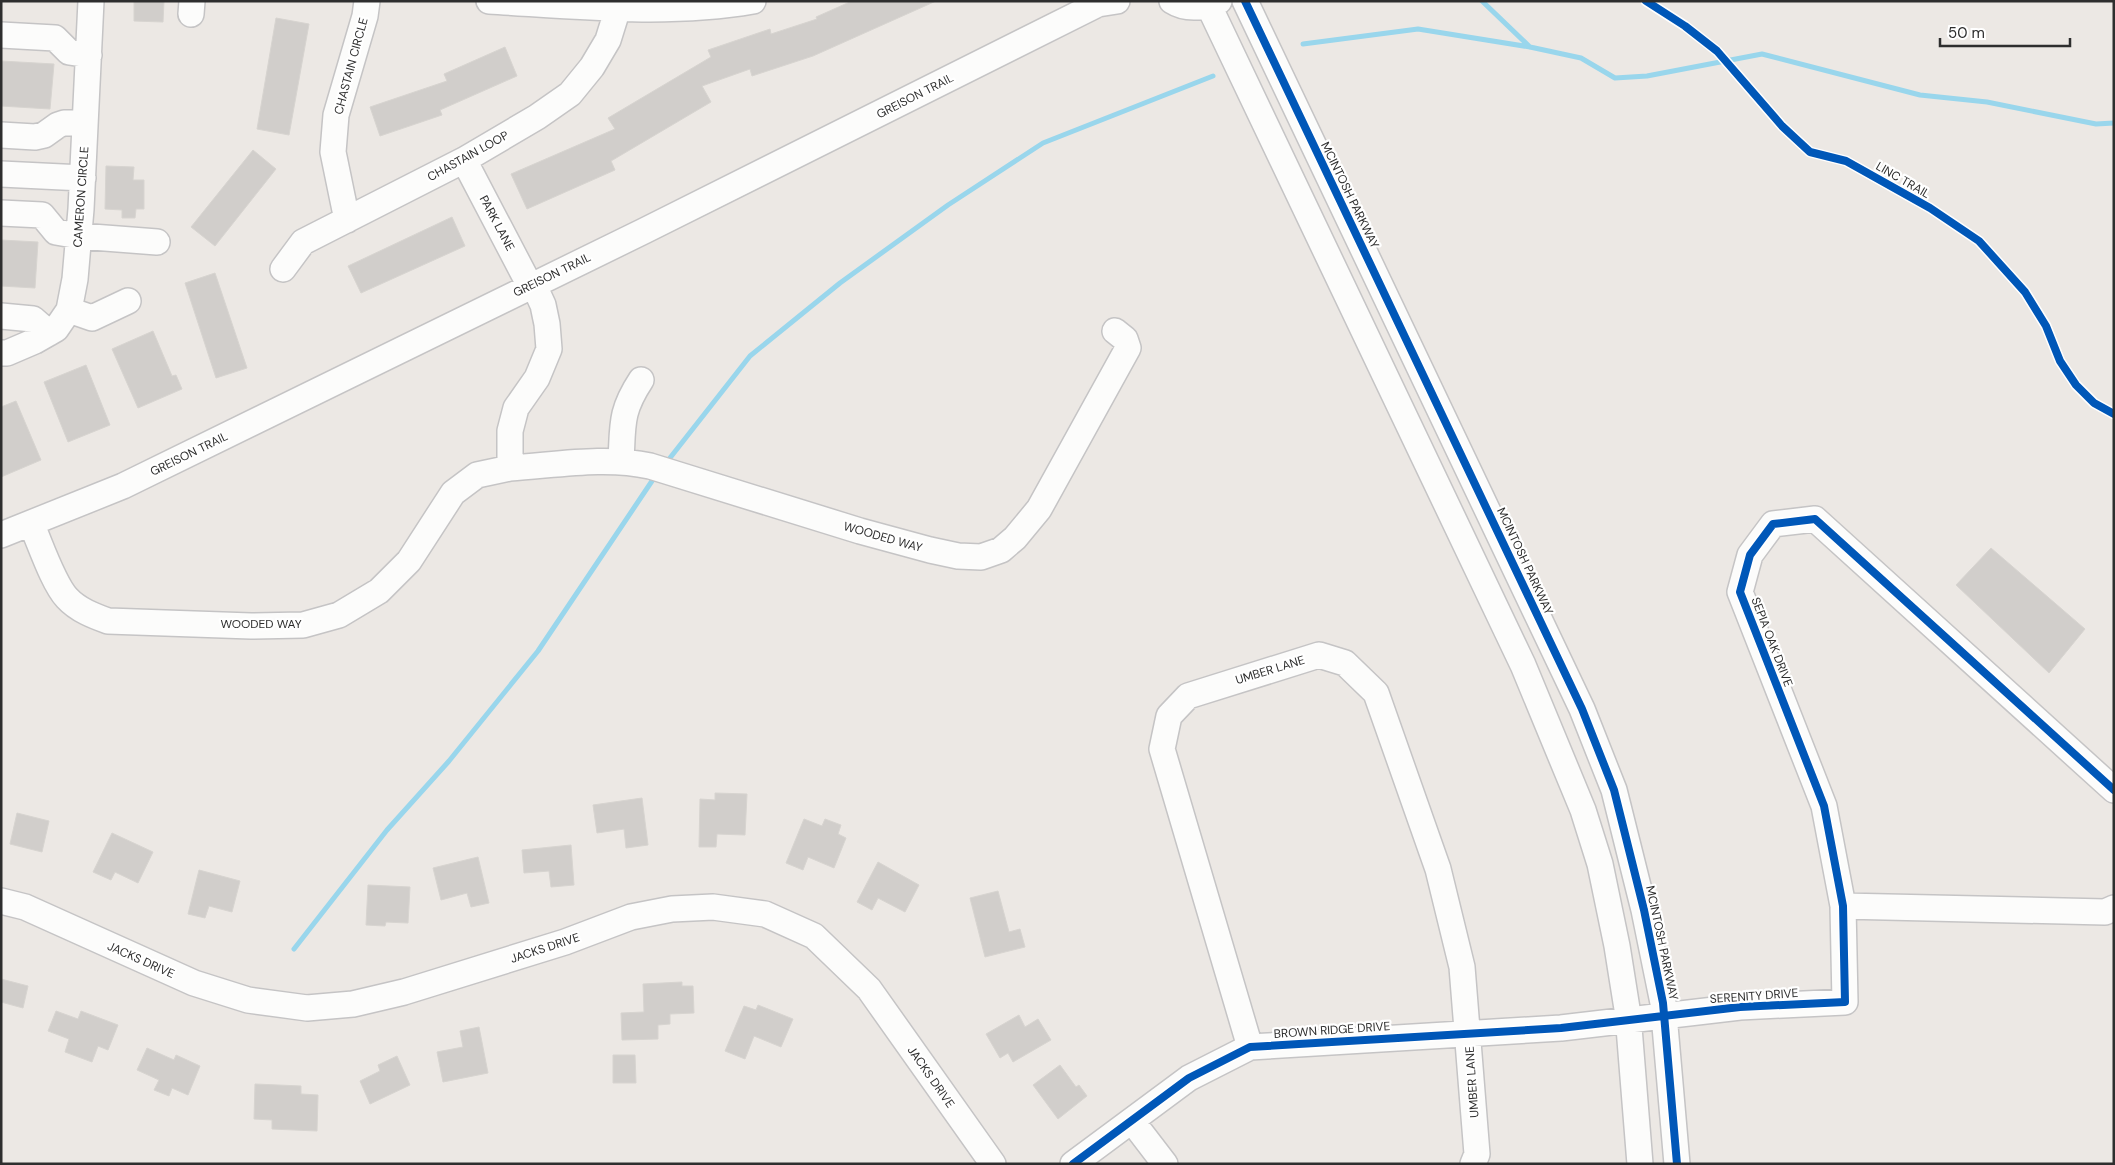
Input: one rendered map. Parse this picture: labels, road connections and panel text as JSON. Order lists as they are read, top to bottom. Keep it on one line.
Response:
{"streets":{"street":["CHASTAIN CIRCLE","GREISON TRAIL","CHASTAIN LOOP","MCINTOSH PARKWAY","CAMERON CIRCLE","PARK LANE","WOODED WAY","SEPIA OAK DRIVE","UMBER LANE","JACKS DRIVE","SERENITY DRIVE","BROWN RIDGE DRIVE"],"cycle path":["LINC TRAIL"]},"crossings":[["CHASTAIN CIRCLE","CHASTAIN LOOP"],["GREISON TRAIL","PARK LANE"],["GREISON TRAIL","WOODED WAY"],["CHASTAIN LOOP","PARK LANE"],["MCINTOSH PARKWAY","SERENITY DRIVE"],["SEPIA OAK DRIVE","SERENITY DRIVE"],["UMBER LANE","BROWN RIDGE DRIVE"],["SERENITY DRIVE","BROWN RIDGE DRIVE"]],"scale_bar":"50 m"}
